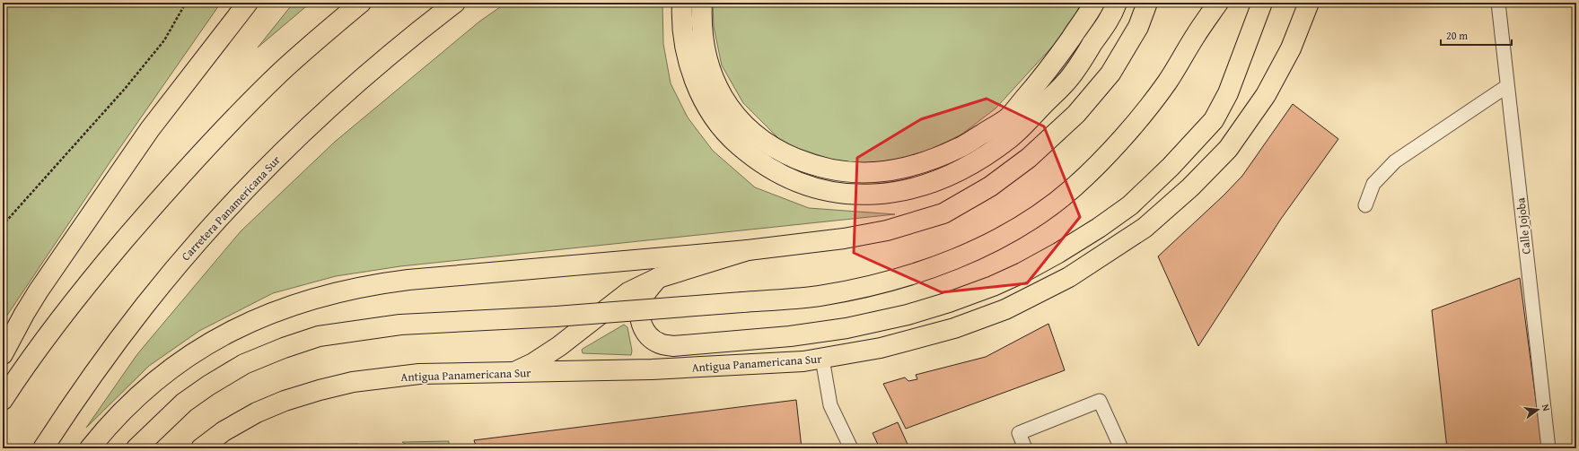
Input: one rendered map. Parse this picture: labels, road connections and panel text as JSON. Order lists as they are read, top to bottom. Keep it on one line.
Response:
{"streets":{"main road":["Carretera Panamericana Sur","Antigua Panamericana Sur"],"lane":["Calle Jojoba"]},"scale_bar":"20 m","north":"right"}
